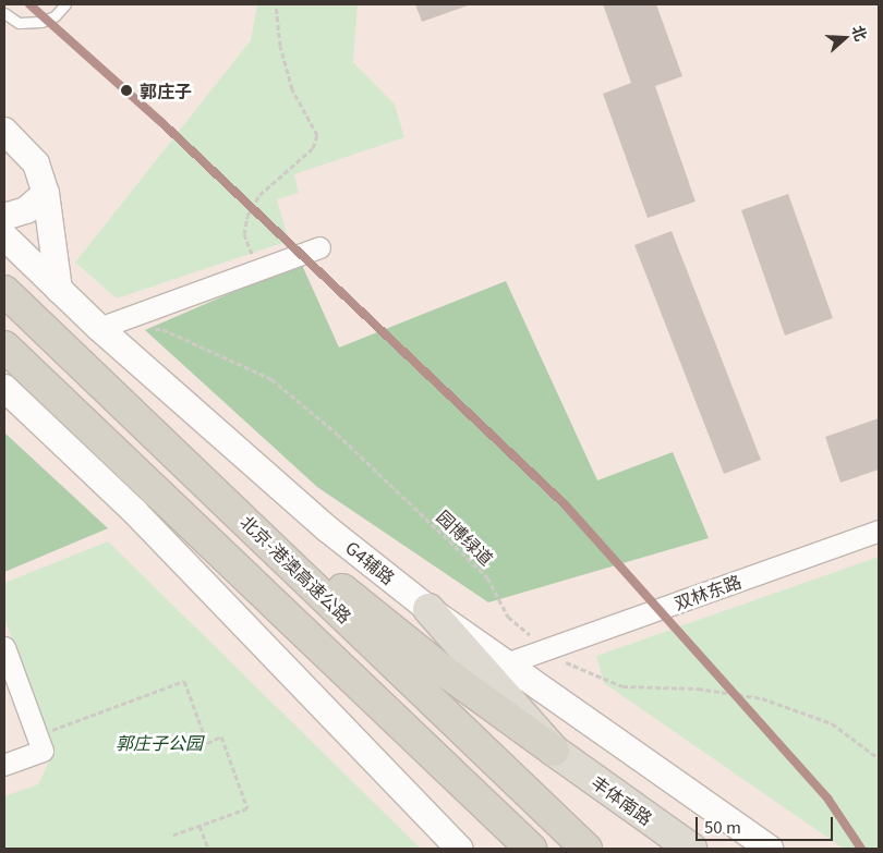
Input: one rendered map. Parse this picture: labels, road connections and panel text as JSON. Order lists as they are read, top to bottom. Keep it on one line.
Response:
{"streets":{"highway":["北京-港澳高速公路","丰体南路"],"street":["G4辅路","双林东路"],"path":["园博绿道"]},"crossings":[["园博绿道","双林东路"],["G4辅路","双林东路"],["G4辅路","丰体南路"]],"parks":["郭庄子公园"],"places":["郭庄子"],"scale_bar":"50 m","north":"right"}
